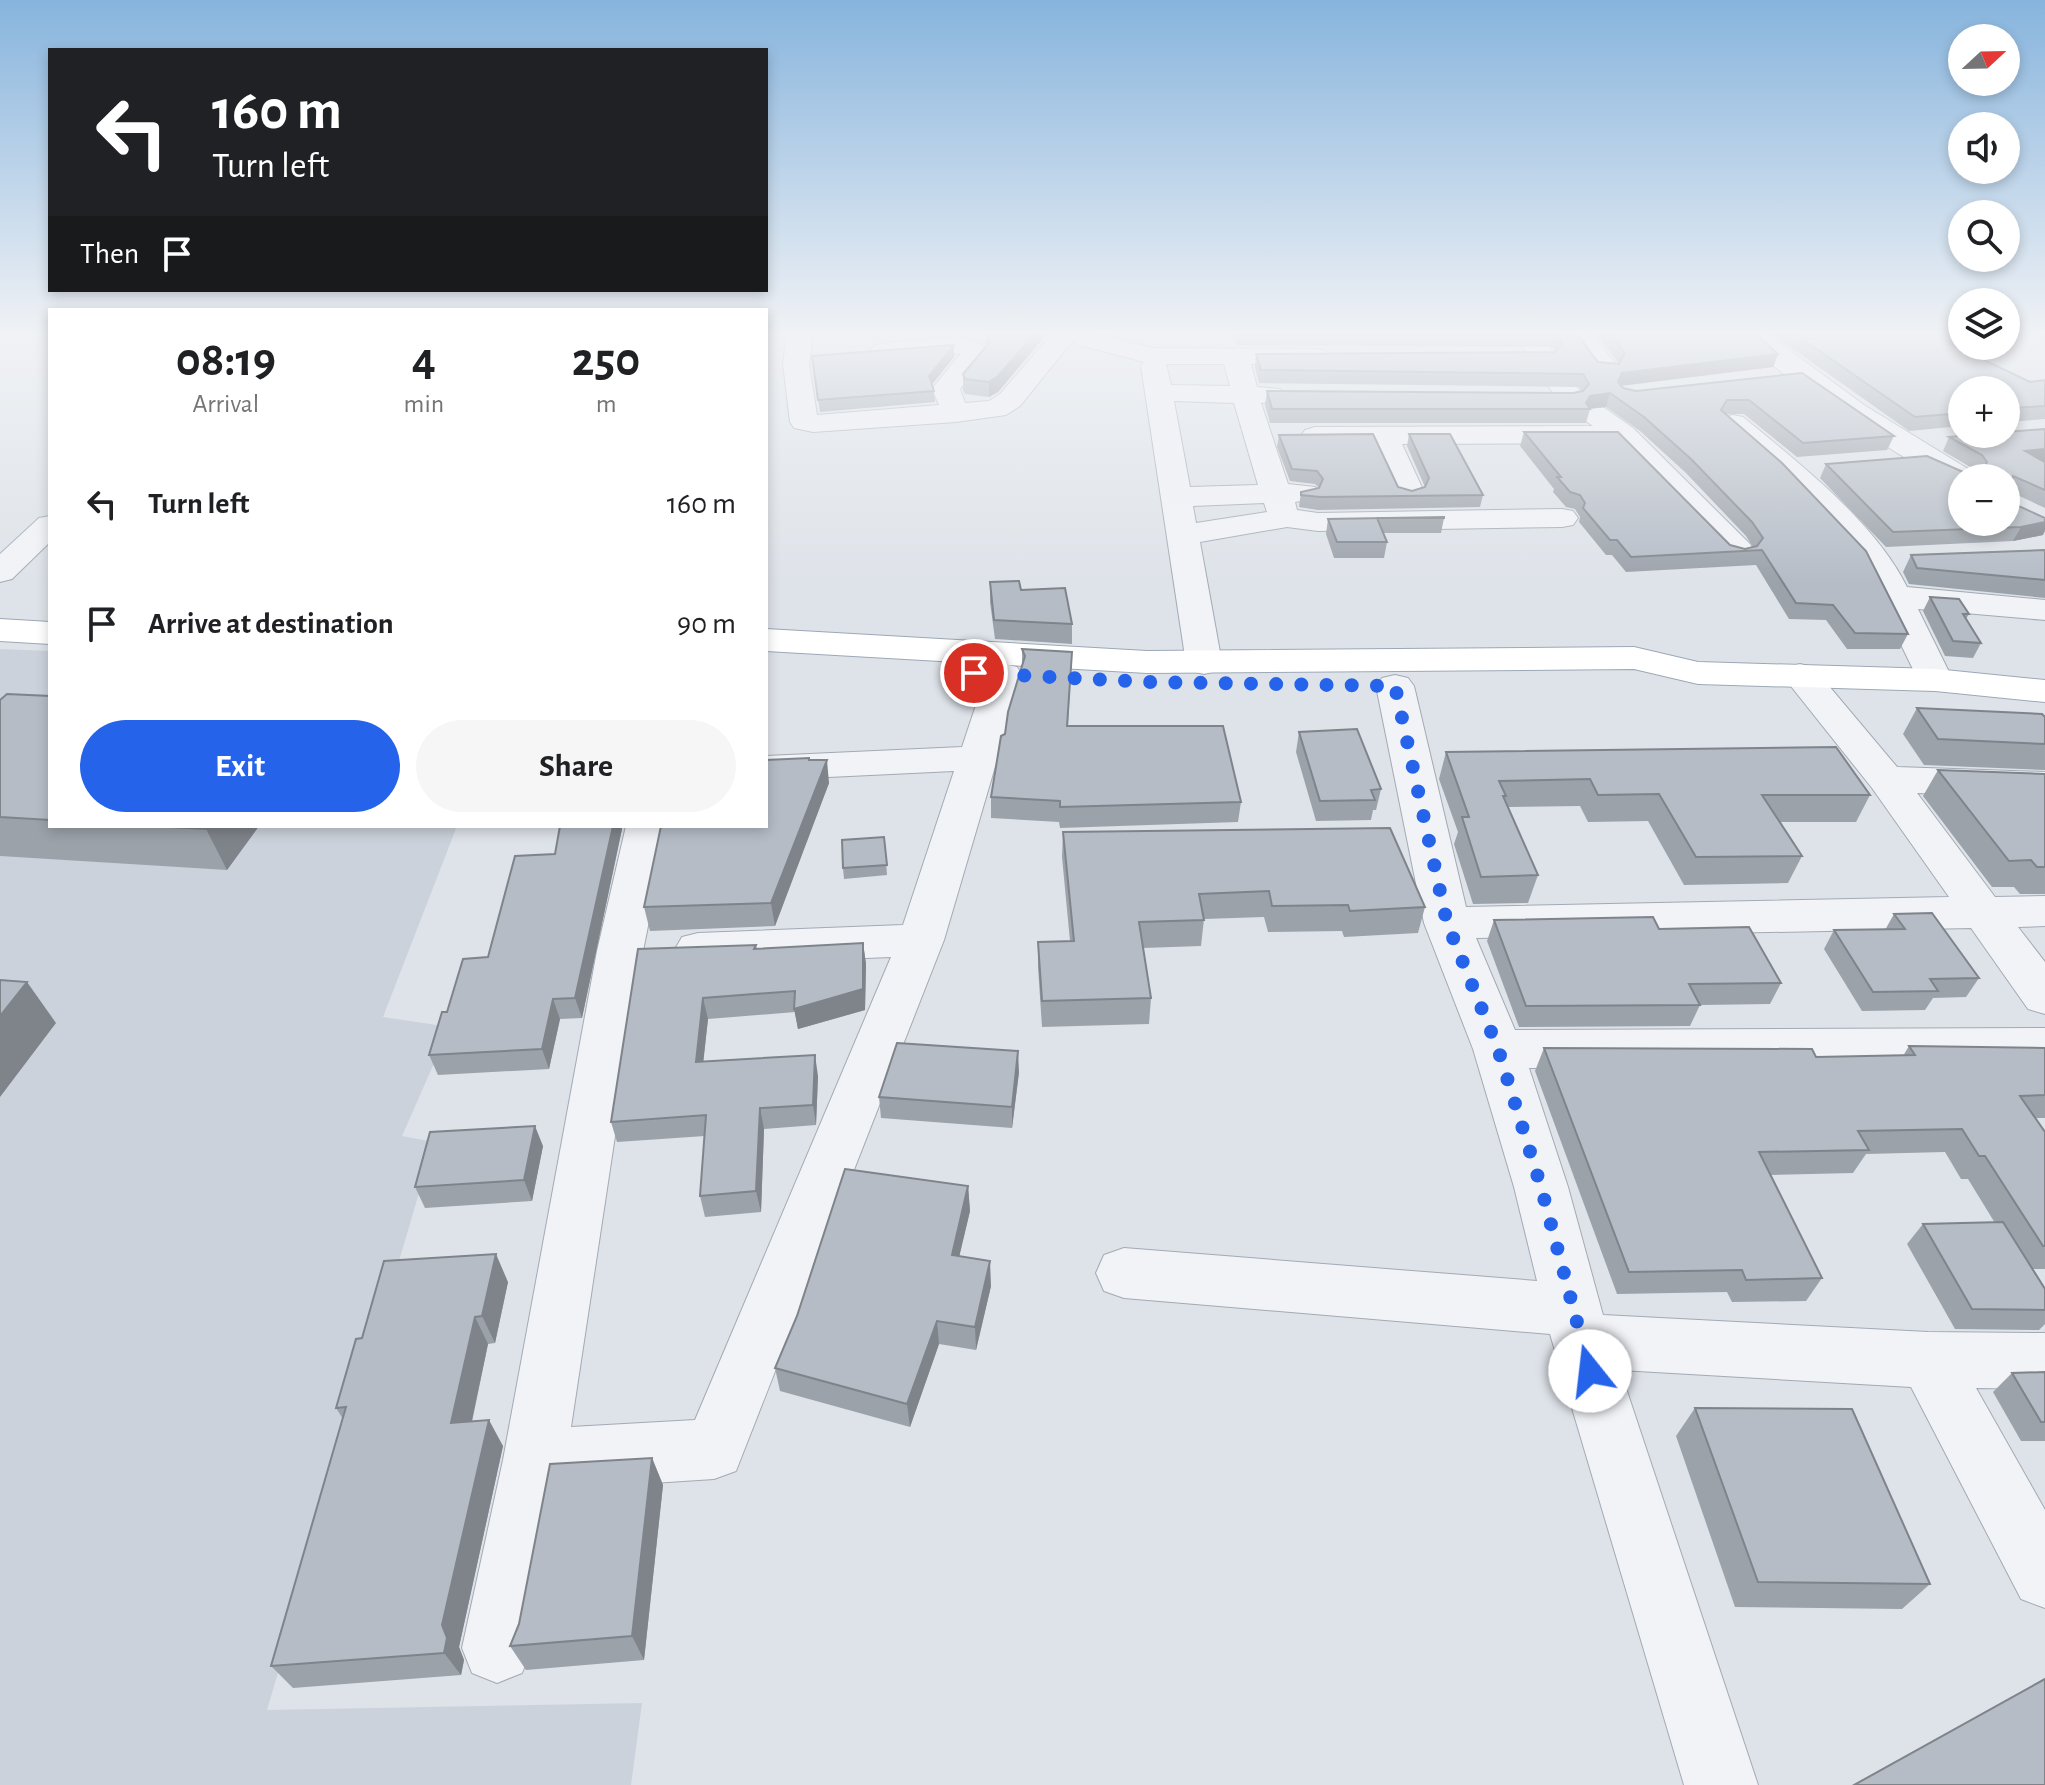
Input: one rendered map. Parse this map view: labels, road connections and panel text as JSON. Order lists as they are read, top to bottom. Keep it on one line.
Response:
{"north":"right","page":{"map_buttons":["+","−"],"turn":["160 m","Turn left"],"then":"Then","eta":["08:19","Arrival","4","min","250","m"],"list":[{"name":"Turn left","value":"160 m"},{"name":"Arrive at destination","value":"90 m"}],"buttons":["Exit","Share"]}}
